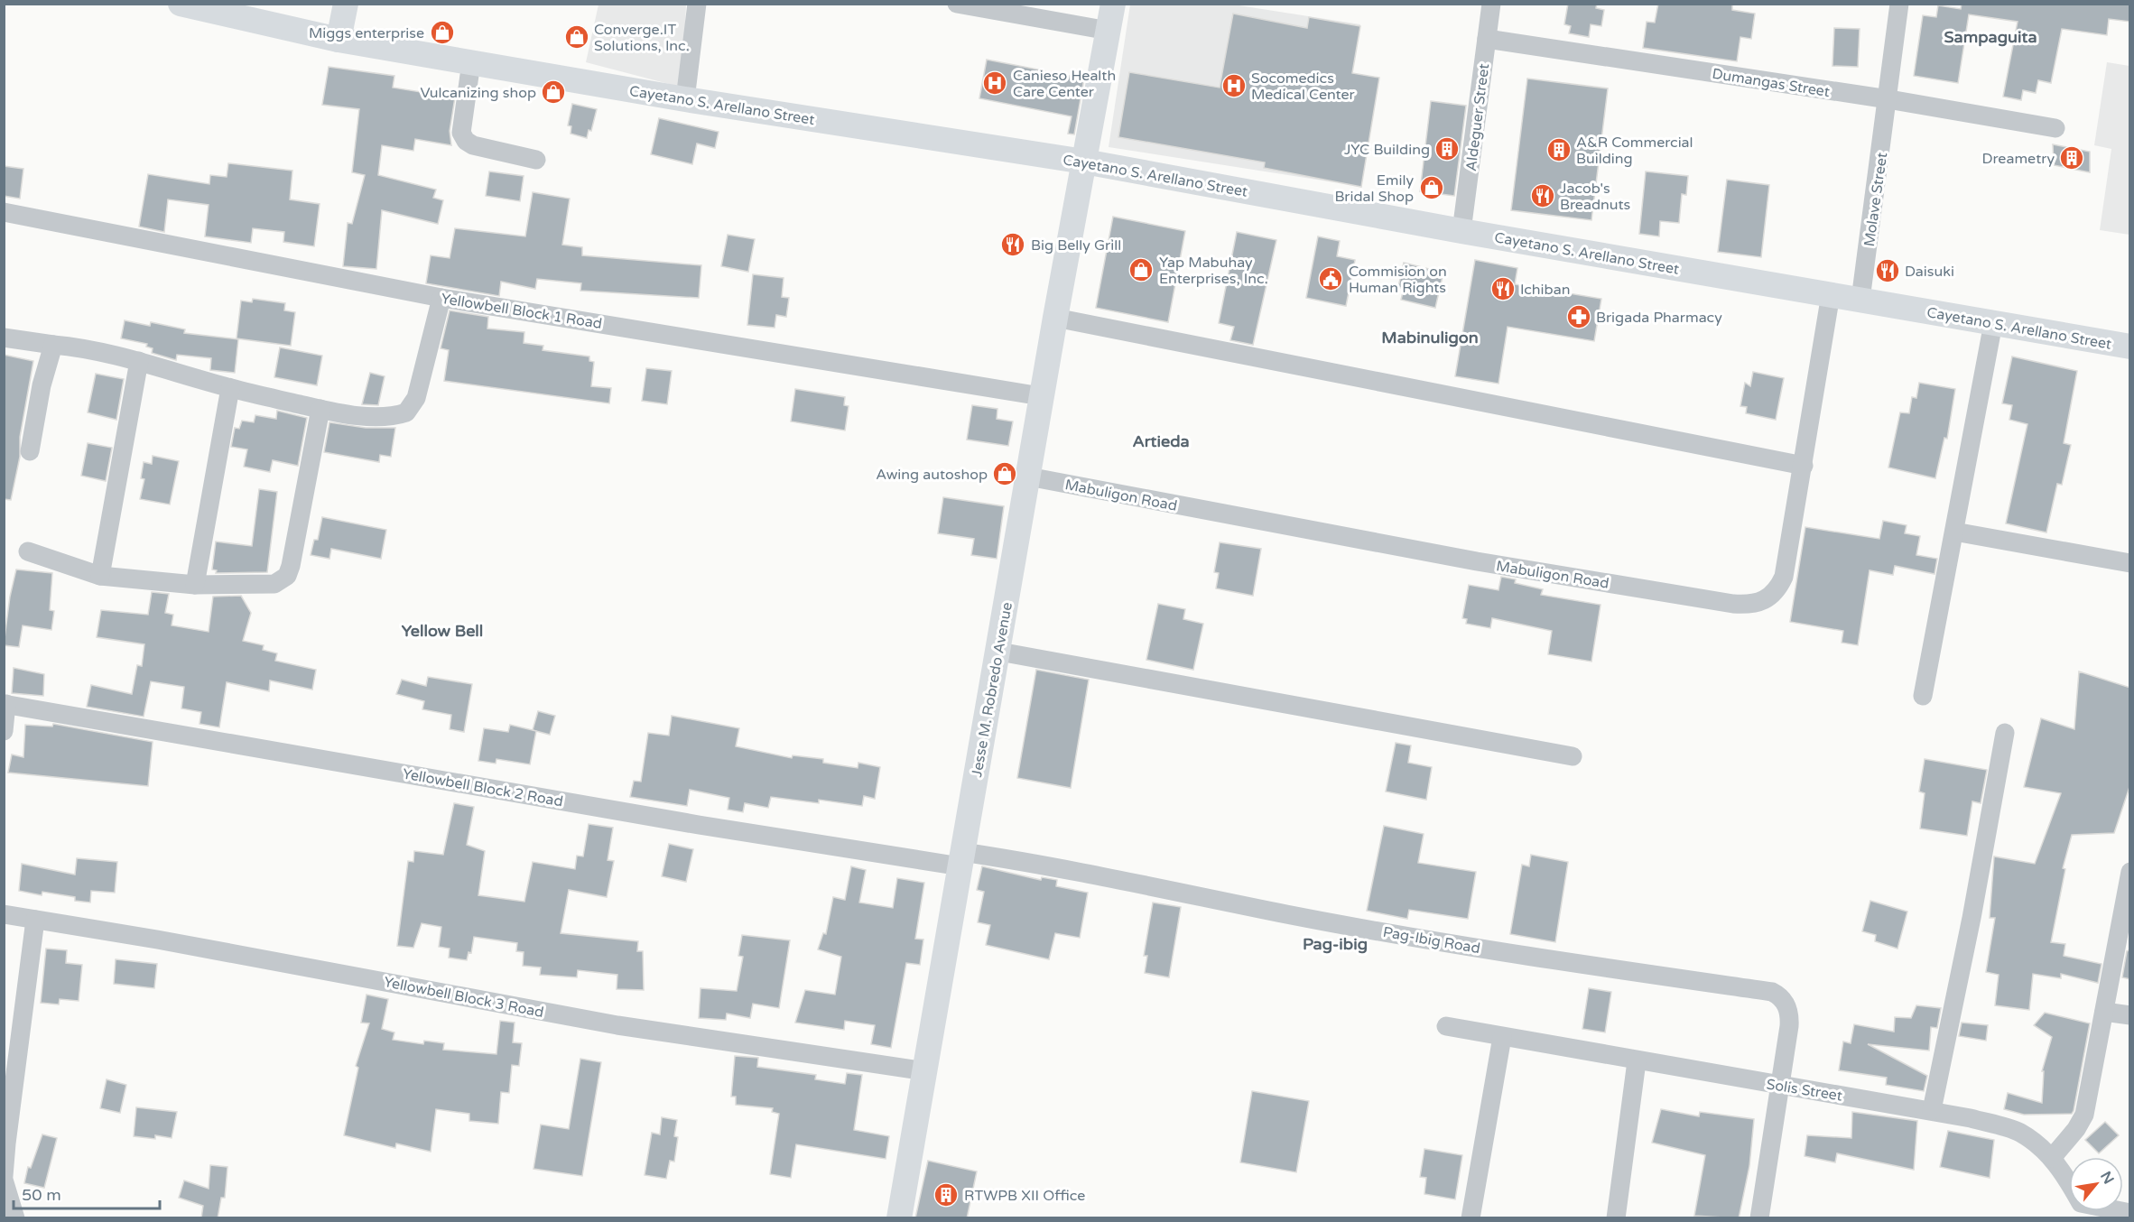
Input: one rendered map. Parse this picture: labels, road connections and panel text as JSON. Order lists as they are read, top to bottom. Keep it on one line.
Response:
{"streets":{"main road":["Cayetano S. Arellano Street","Jesse M. Robredo Avenue"],"street":["Dumangas Street","Aldeguer Street","Molave Street","Yellowbell Block 1 Road","Mabuligon Road","Yellowbell Block 2 Road","Pag-Ibig Road","Yellowbell Block 3 Road","Solis Street"]},"crossings":[["Dumangas Street","Aldeguer Street"],["Dumangas Street","Molave Street"],["Cayetano S. Arellano Street","Aldeguer Street"],["Cayetano S. Arellano Street","Molave Street"],["Cayetano S. Arellano Street","Mabuligon Road"],["Cayetano S. Arellano Street","Jesse M. Robredo Avenue"],["Yellowbell Block 1 Road","Jesse M. Robredo Avenue"],["Mabuligon Road","Jesse M. Robredo Avenue"],["Jesse M. Robredo Avenue","Yellowbell Block 2 Road"],["Jesse M. Robredo Avenue","Pag-Ibig Road"],["Jesse M. Robredo Avenue","Yellowbell Block 3 Road"],["Yellowbell Block 2 Road","Pag-Ibig Road"],["Pag-Ibig Road","Solis Street"]],"districts":["Sampaguita","Mabinuligon","Artieda","Yellow Bell","Pag-ibig"],"places":{"shop":["Miggs enterprise","Converge.IT Solutions, Inc.","Vulcanizing shop","Emily Bridal Shop","Yap Mabuhay Enterprises, Inc.","Awing autoshop"],"hospital":["Canieso Health Care Center","Socomedics Medical Center"],"building":["JYC Building","A&R Commercial Building","Dreametry","RTWPB XII Office"],"restaurant":["Jacob's Breadnuts","Big Belly Grill","Daisuki","Ichiban"],"public building":["Commision on Human Rights"],"pharmacy":["Brigada Pharmacy"]},"scale_bar":"50 m","north":"top right"}
